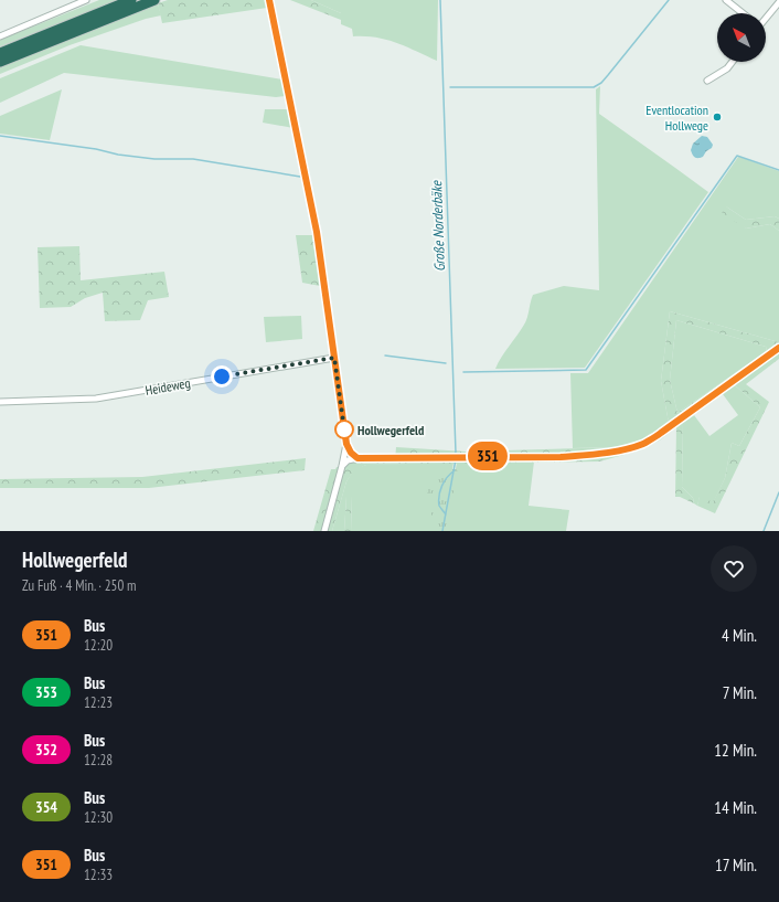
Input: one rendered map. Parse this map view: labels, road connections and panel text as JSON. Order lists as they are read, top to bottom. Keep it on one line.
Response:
{"streets":{"street":["Heideweg"]},"water":["Große Norderbäke"],"places":["Eventlocation Hollwege","Hollwegerfeld"],"lines":["bus line 351"],"north":"top left","page":{"on_map":"351","heading":["Hollwegerfeld","Zu Fuß · 4 Min. · 250 m"],"list":[{"mark":"351","name":"Bus","note":"12:20","value":"4 Min."},{"mark":"353","name":"Bus","note":"12:23","value":"7 Min."},{"mark":"352","name":"Bus","note":"12:28","value":"12 Min."},{"mark":"354","name":"Bus","note":"12:30","value":"14 Min."},{"mark":"351","name":"Bus","note":"12:33","value":"17 Min."}]}}
